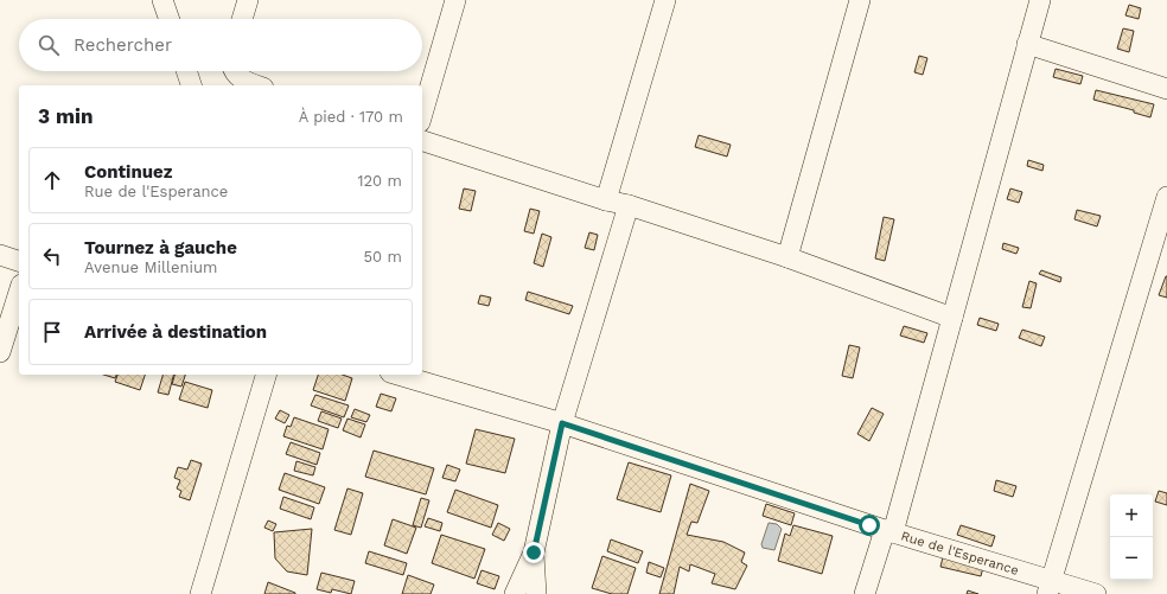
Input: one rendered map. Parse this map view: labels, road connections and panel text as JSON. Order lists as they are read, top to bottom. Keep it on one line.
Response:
{"streets":{"street":["Rue de l'Esperance"]},"page":{"search":"Rechercher","heading":["3 min","À pied · 170 m"],"list":[["Continuez","Rue de l'Esperance","120 m"],["Tournez à gauche","Avenue Millenium","50 m"],"Arrivée à destination"],"map_buttons":["+","−"]}}
